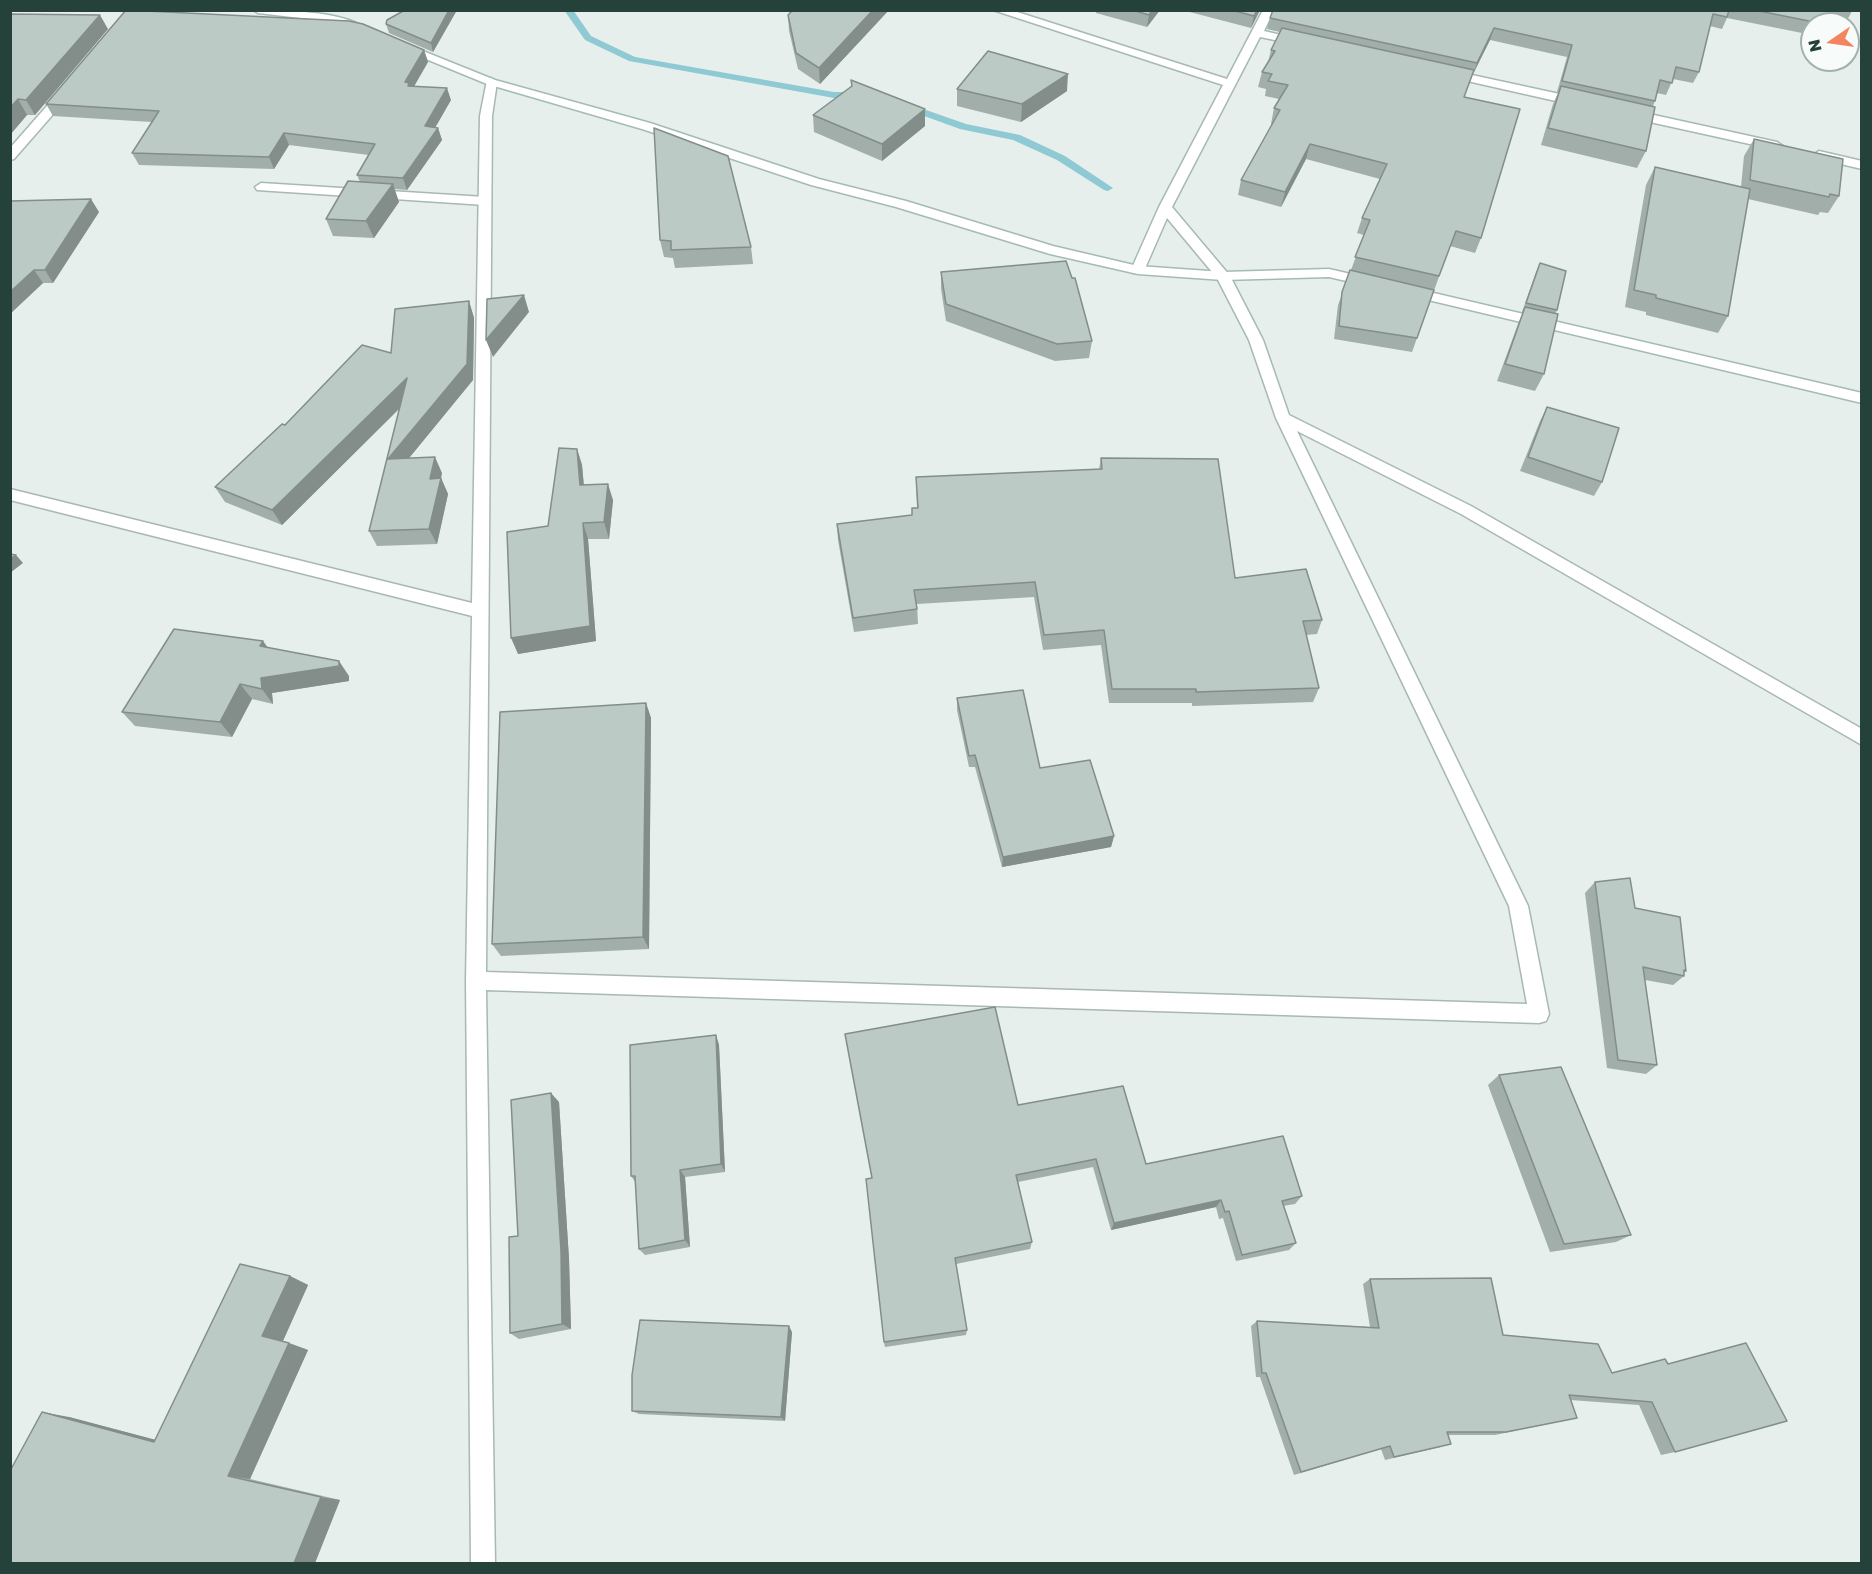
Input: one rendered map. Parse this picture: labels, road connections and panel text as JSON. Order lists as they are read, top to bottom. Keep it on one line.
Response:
{"north":"left"}
